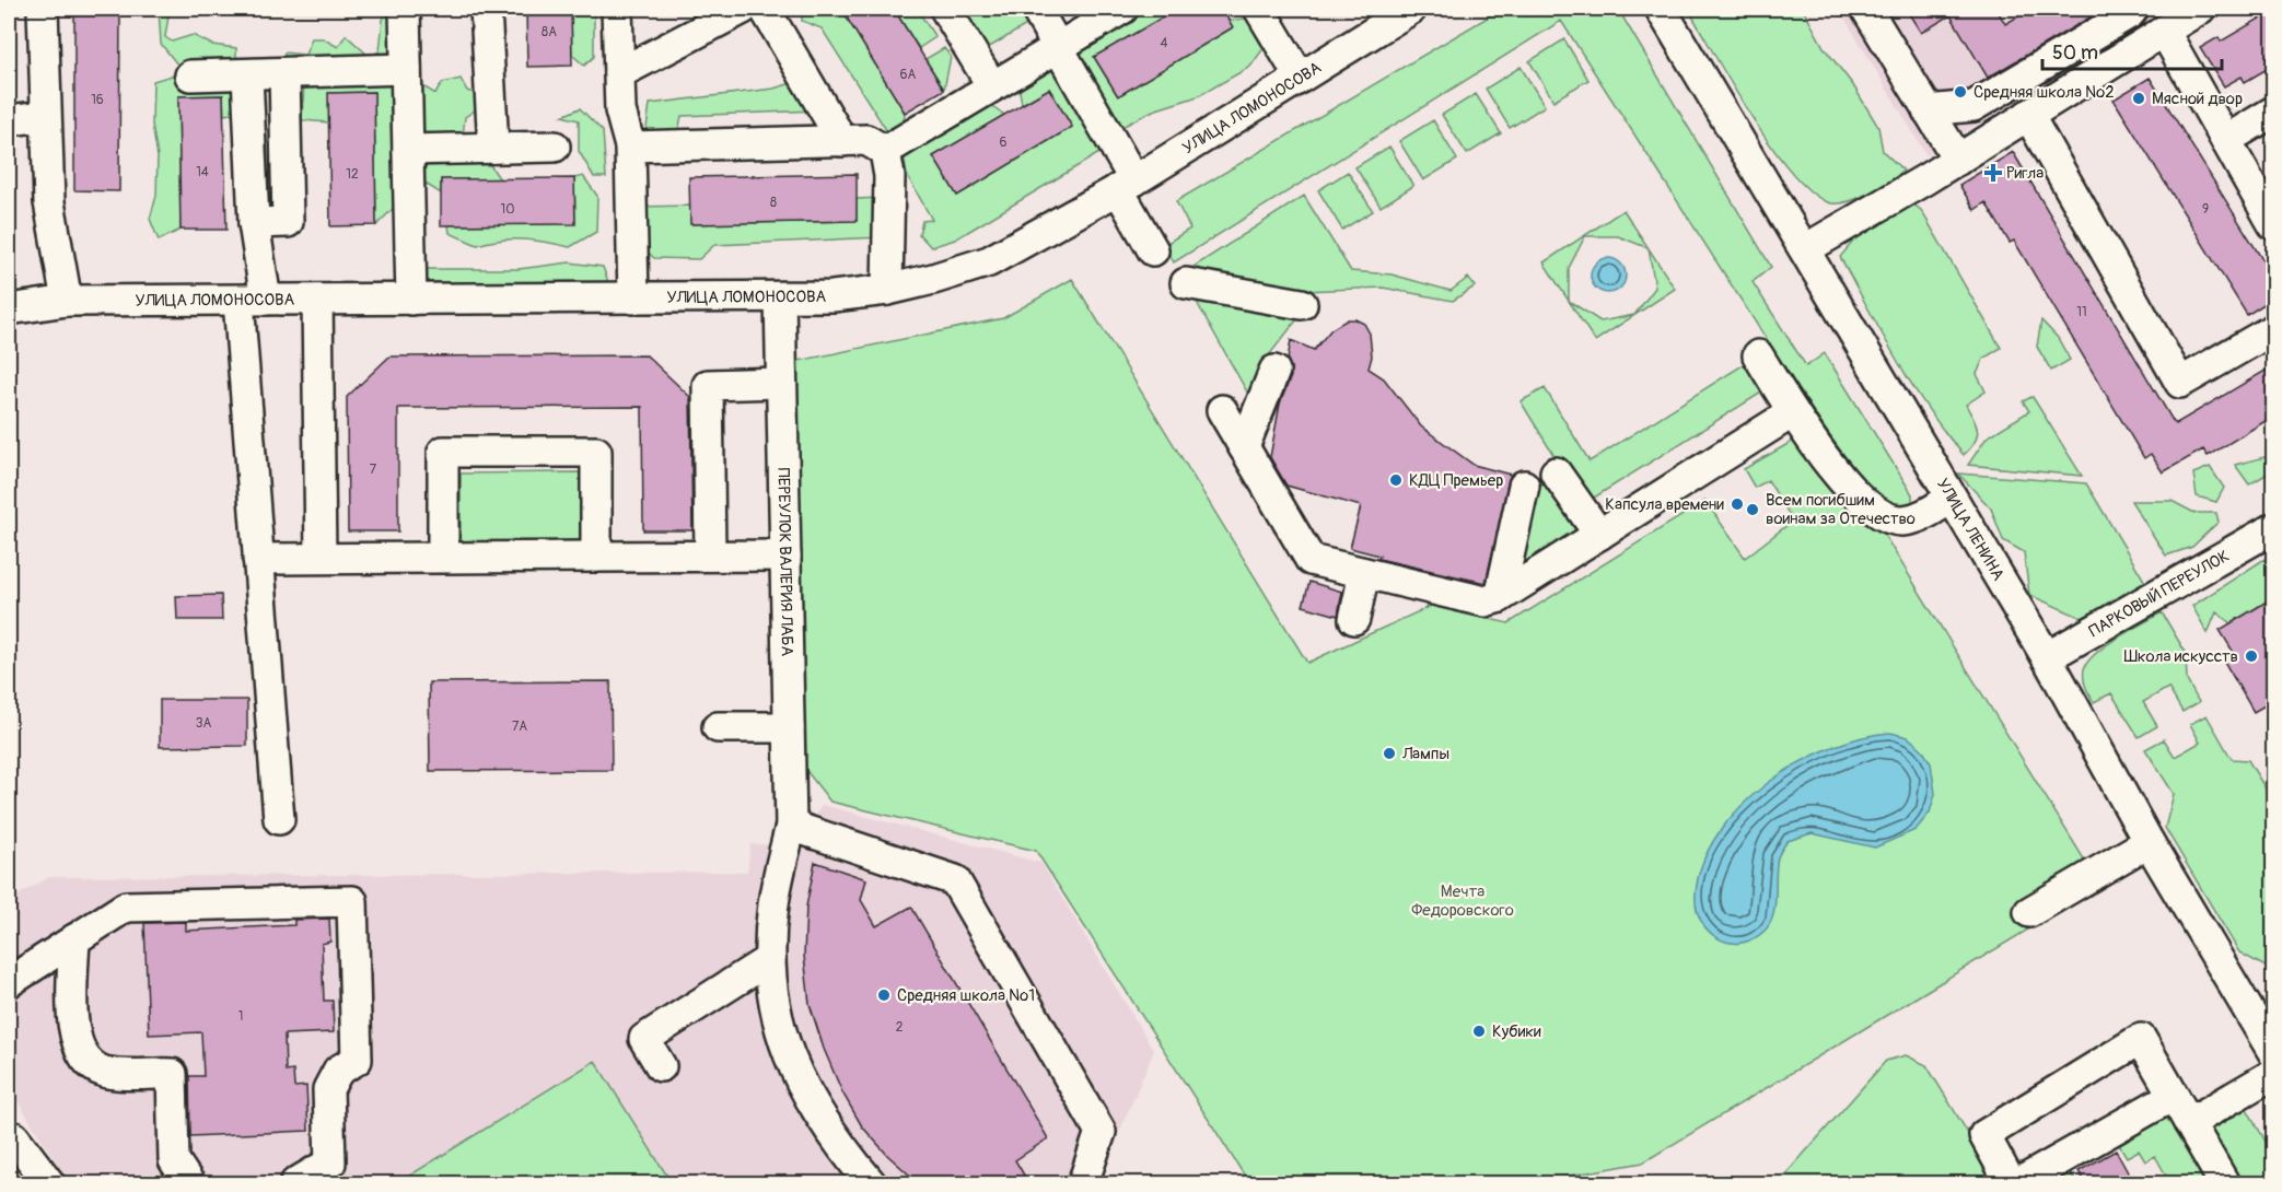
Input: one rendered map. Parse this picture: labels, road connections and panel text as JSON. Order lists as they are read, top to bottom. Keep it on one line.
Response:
{"streets":{"street":["УЛИЦА ЛОМОНОСОВА","УЛИЦА ЛЕНИНА","ПЕРЕУЛОК ВАЛЕРИЯ ЛАБА","ПАРКОВЫЙ ПЕРЕУЛОК"]},"crossings":[["УЛИЦА ЛОМОНОСОВА","ПЕРЕУЛОК ВАЛЕРИЯ ЛАБА"],["УЛИЦА ЛЕНИНА","ПАРКОВЫЙ ПЕРЕУЛОК"]],"parks":["Мечта Федоровского"],"places":{"other":["Средняя школа №2","Мясной двор","КДЦ Премьер","Капсула времени","Всем погибшим воинам за Отечество","Школа искусств","Лампы","Средняя школа №1","Кубики"],"health":["Ригла"]},"house_numbers":["8А","4","6А","16","6","14","12","8","10","9","11","7","3А","7А","1","2"],"scale_bar":"50 m"}
